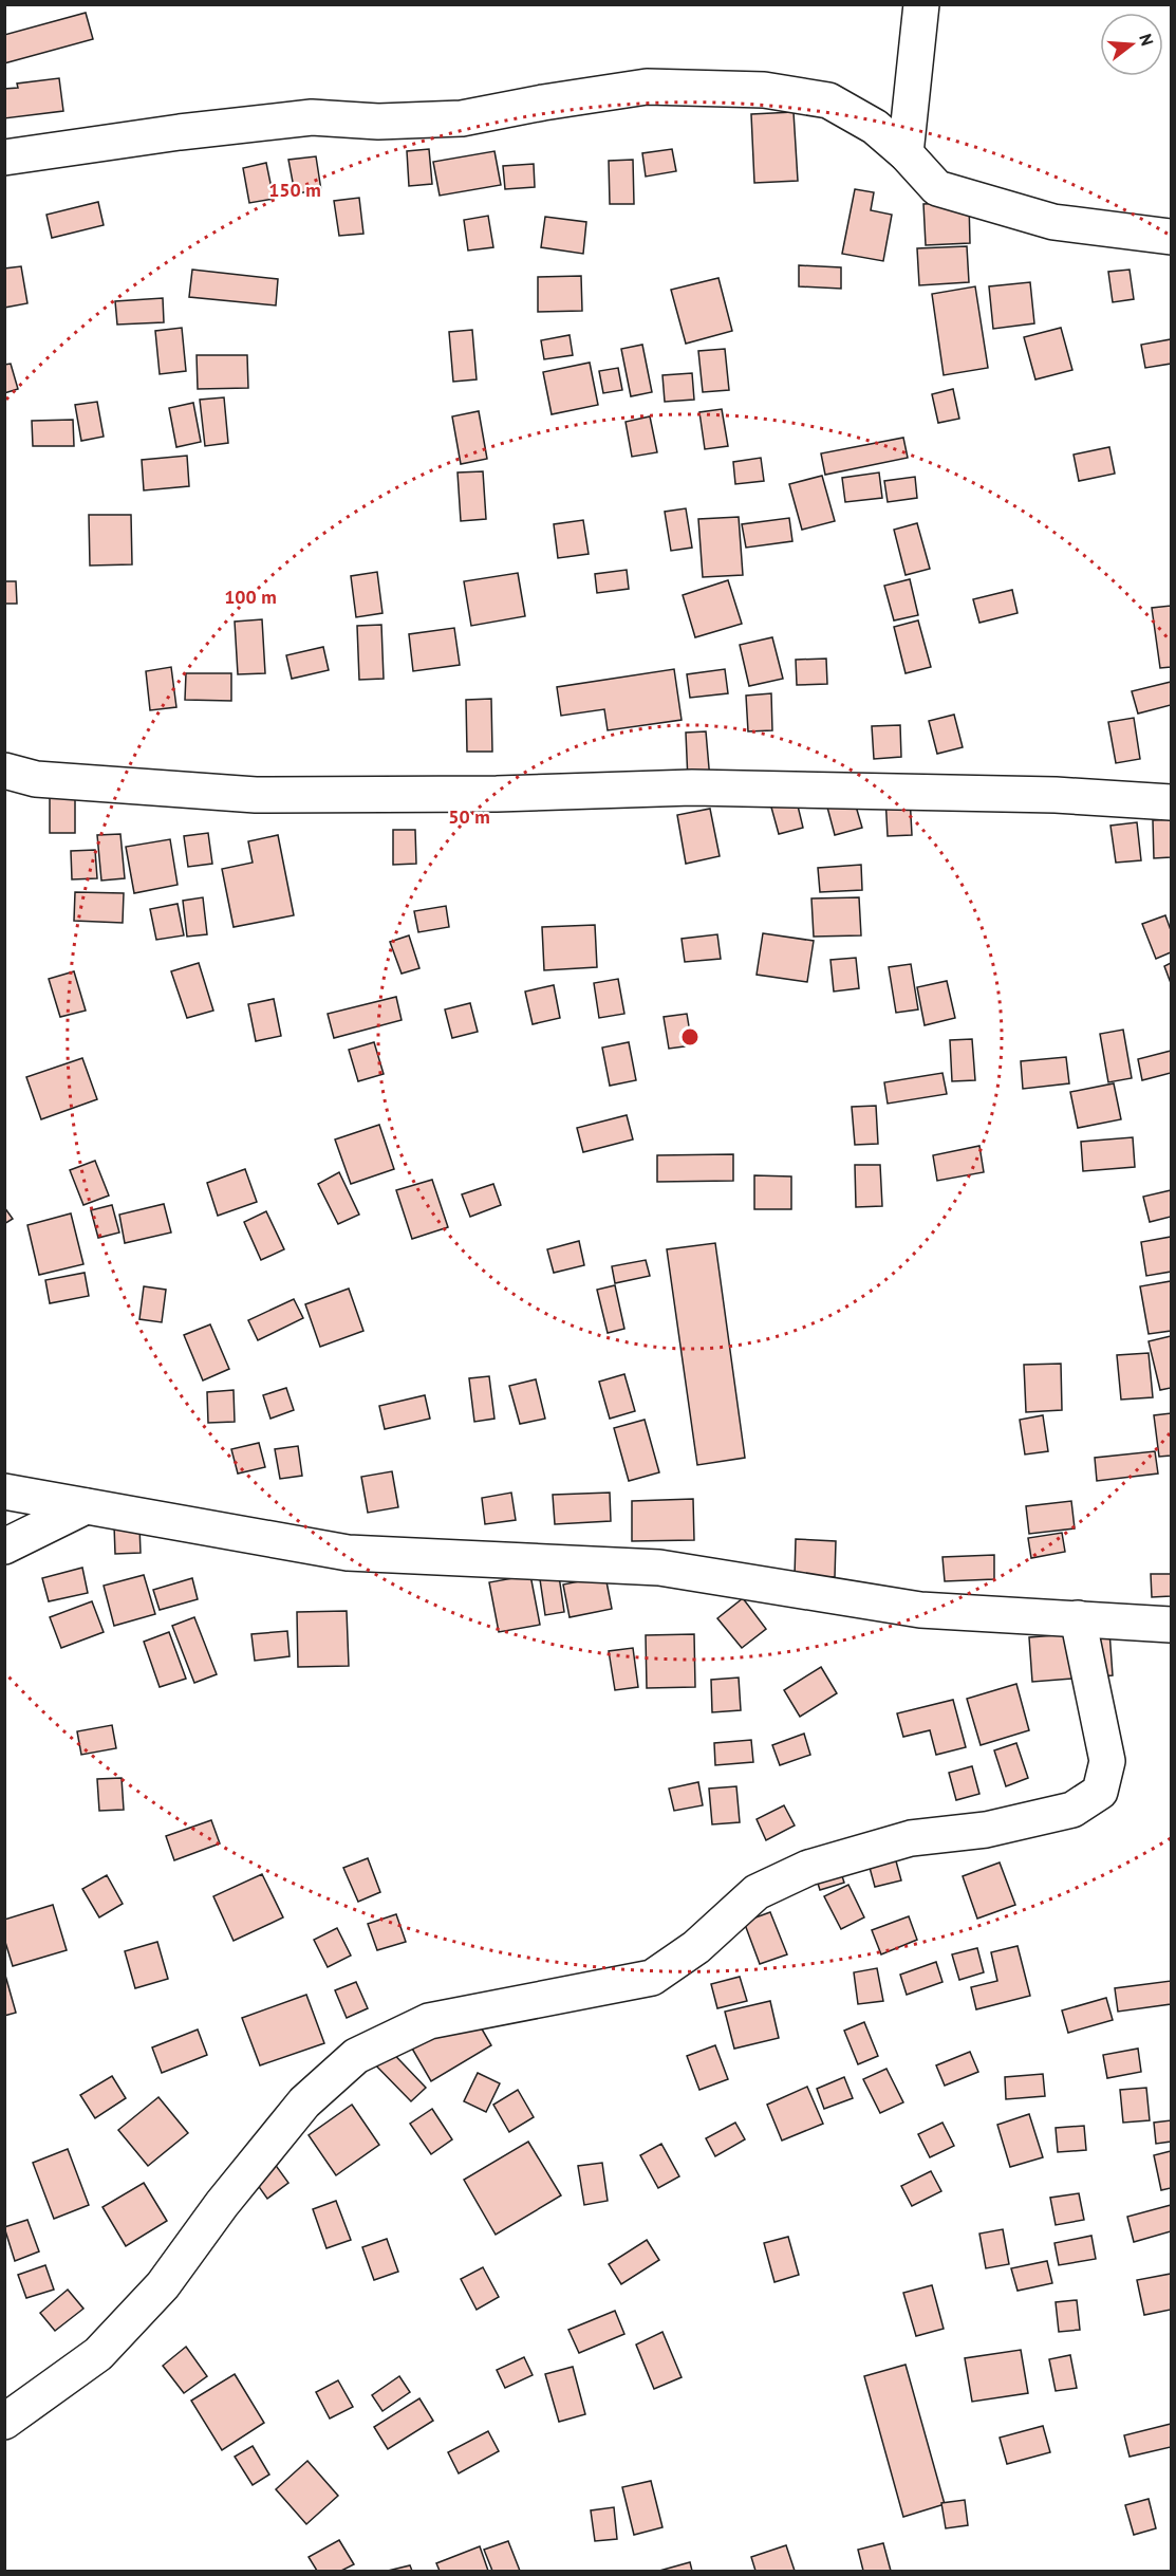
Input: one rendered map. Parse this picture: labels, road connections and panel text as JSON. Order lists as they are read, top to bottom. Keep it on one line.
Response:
{"north":"right","rings":["150 m","100 m","50 m"]}
